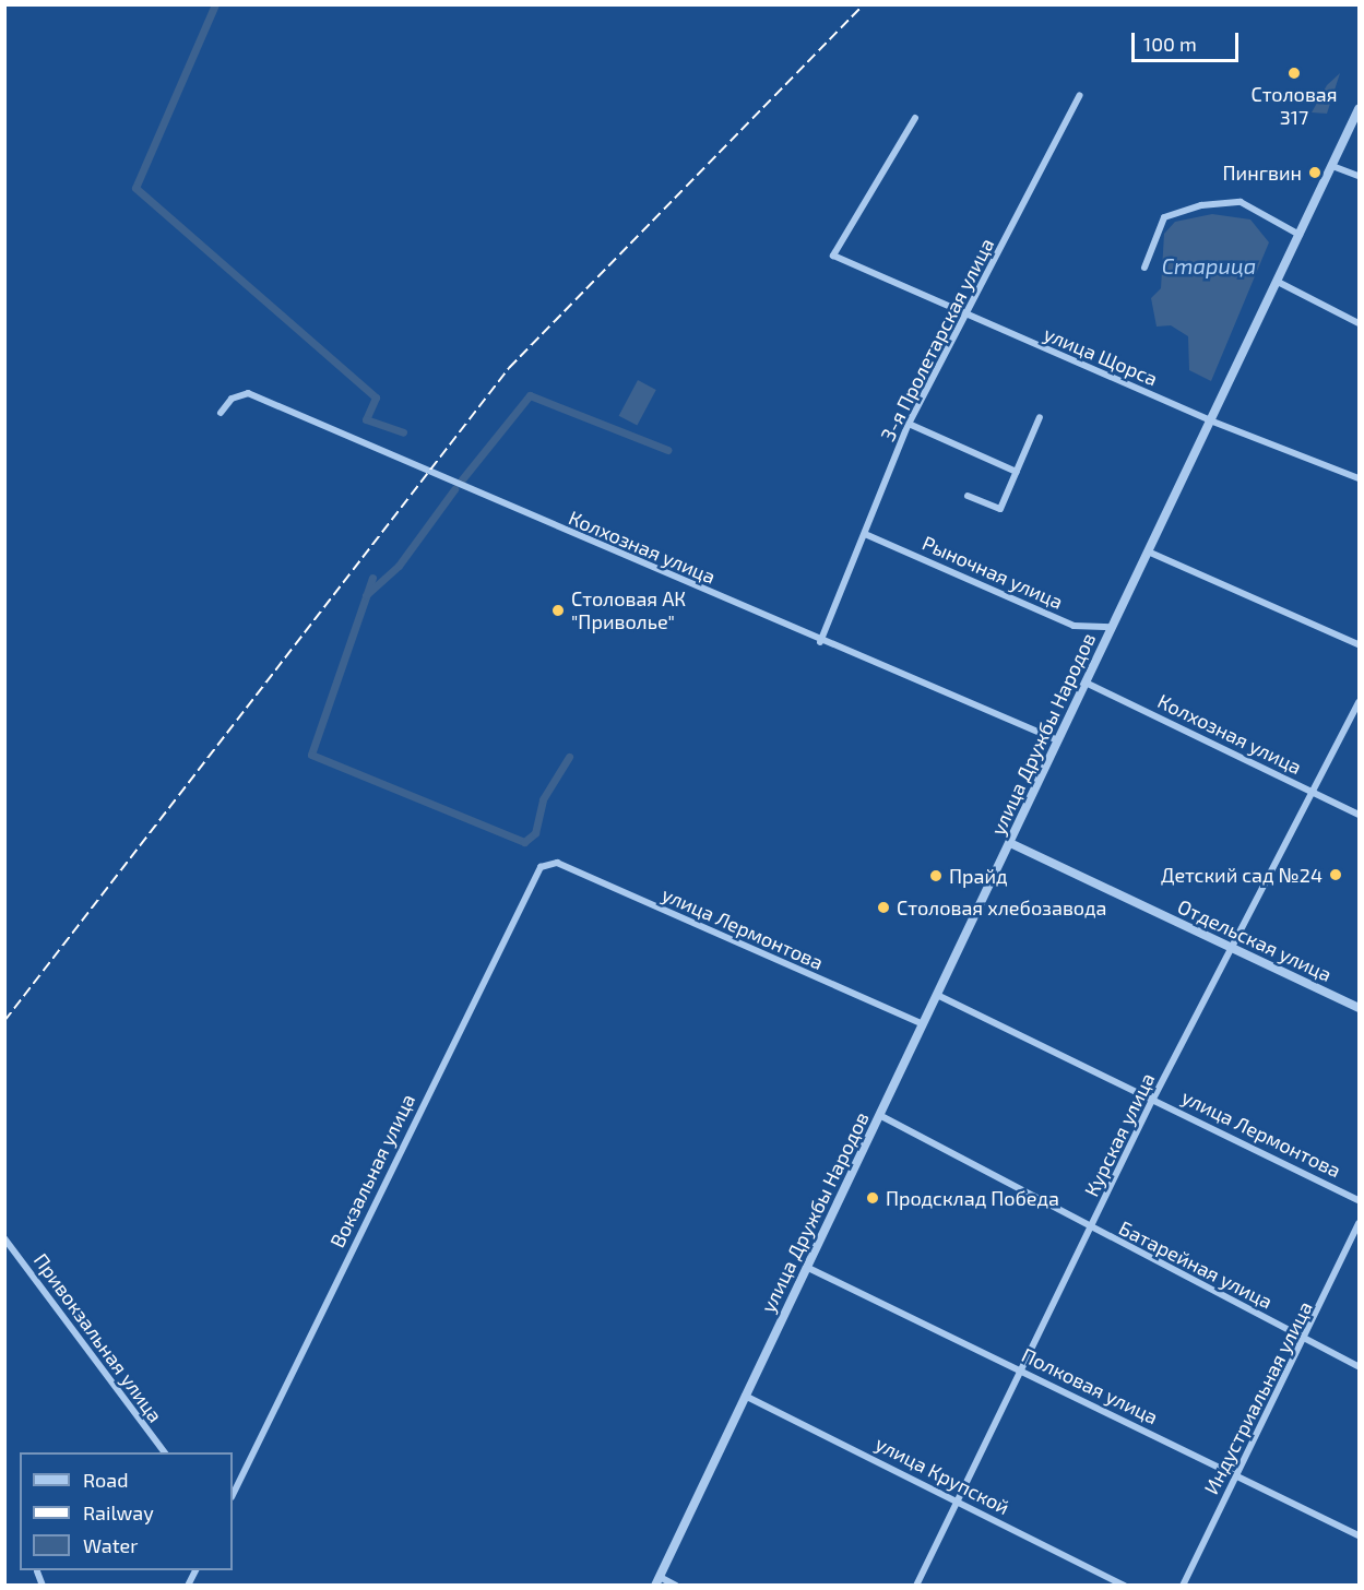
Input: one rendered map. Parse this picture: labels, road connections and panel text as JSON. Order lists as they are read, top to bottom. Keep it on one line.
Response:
{"streets":{"street":["3-я Пролетарская улица","улица Щорса","Колхозная улица","Рыночная улица","улица Дружбы Народов","улица Лермонтова","Отдельская улица","Курская улица","Вокзальная улица","Батарейная улица","Привокзальная улица","Полковая улица","Индустриальная улица","улица Крупской"]},"crossings":[["3-я Пролетарская улица","улица Щорса"],["3-я Пролетарская улица","Колхозная улица"],["3-я Пролетарская улица","Рыночная улица"],["улица Щорса","улица Дружбы Народов"],["Колхозная улица","улица Дружбы Народов"],["Колхозная улица","Курская улица"],["Рыночная улица","улица Дружбы Народов"],["улица Дружбы Народов","улица Лермонтова"],["улица Дружбы Народов","Отдельская улица"],["улица Дружбы Народов","Батарейная улица"],["улица Дружбы Народов","Полковая улица"],["улица Дружбы Народов","улица Крупской"],["улица Лермонтова","Курская улица"],["улица Лермонтова","Вокзальная улица"],["Отдельская улица","Курская улица"],["Курская улица","Батарейная улица"],["Курская улица","Полковая улица"],["Курская улица","улица Крупской"],["Батарейная улица","Индустриальная улица"],["Полковая улица","Индустриальная улица"]],"water":["Старица"],"places":["Столовая 317","Пингвин","Столовая АК \"Приволье\"","Детский сад №24","Прайд","Столовая хлебозавода","Продсклад Победа"],"legend":["Road","Railway","Water"],"scale_bar":"100 m"}
